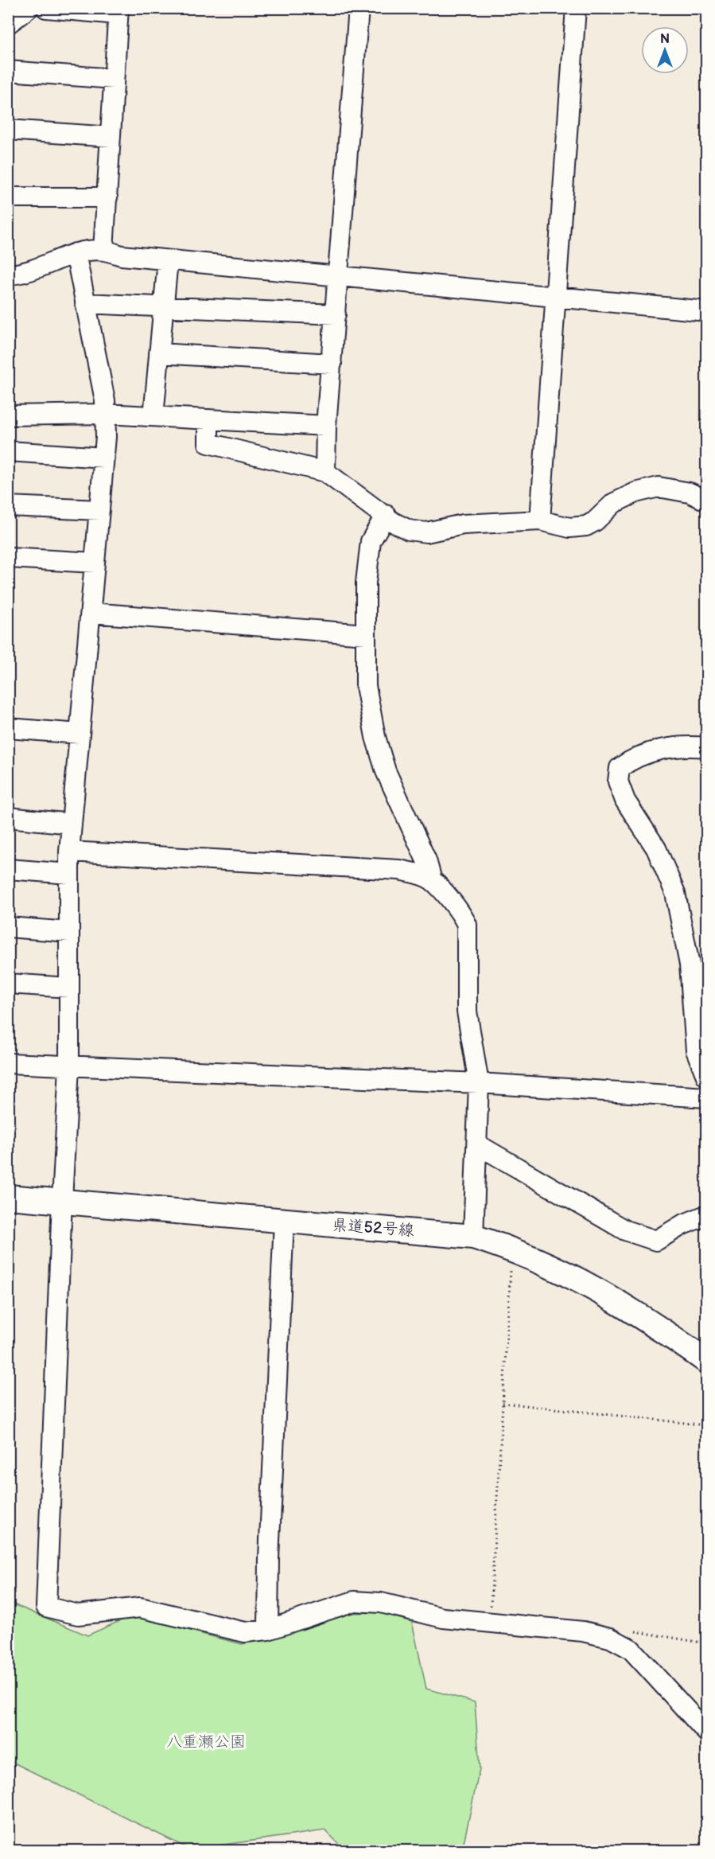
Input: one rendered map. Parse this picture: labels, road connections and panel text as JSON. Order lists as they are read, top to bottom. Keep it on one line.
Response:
{"streets":{"main road":["県道52号線"]},"parks":["八重瀬公園"],"north":"top"}
